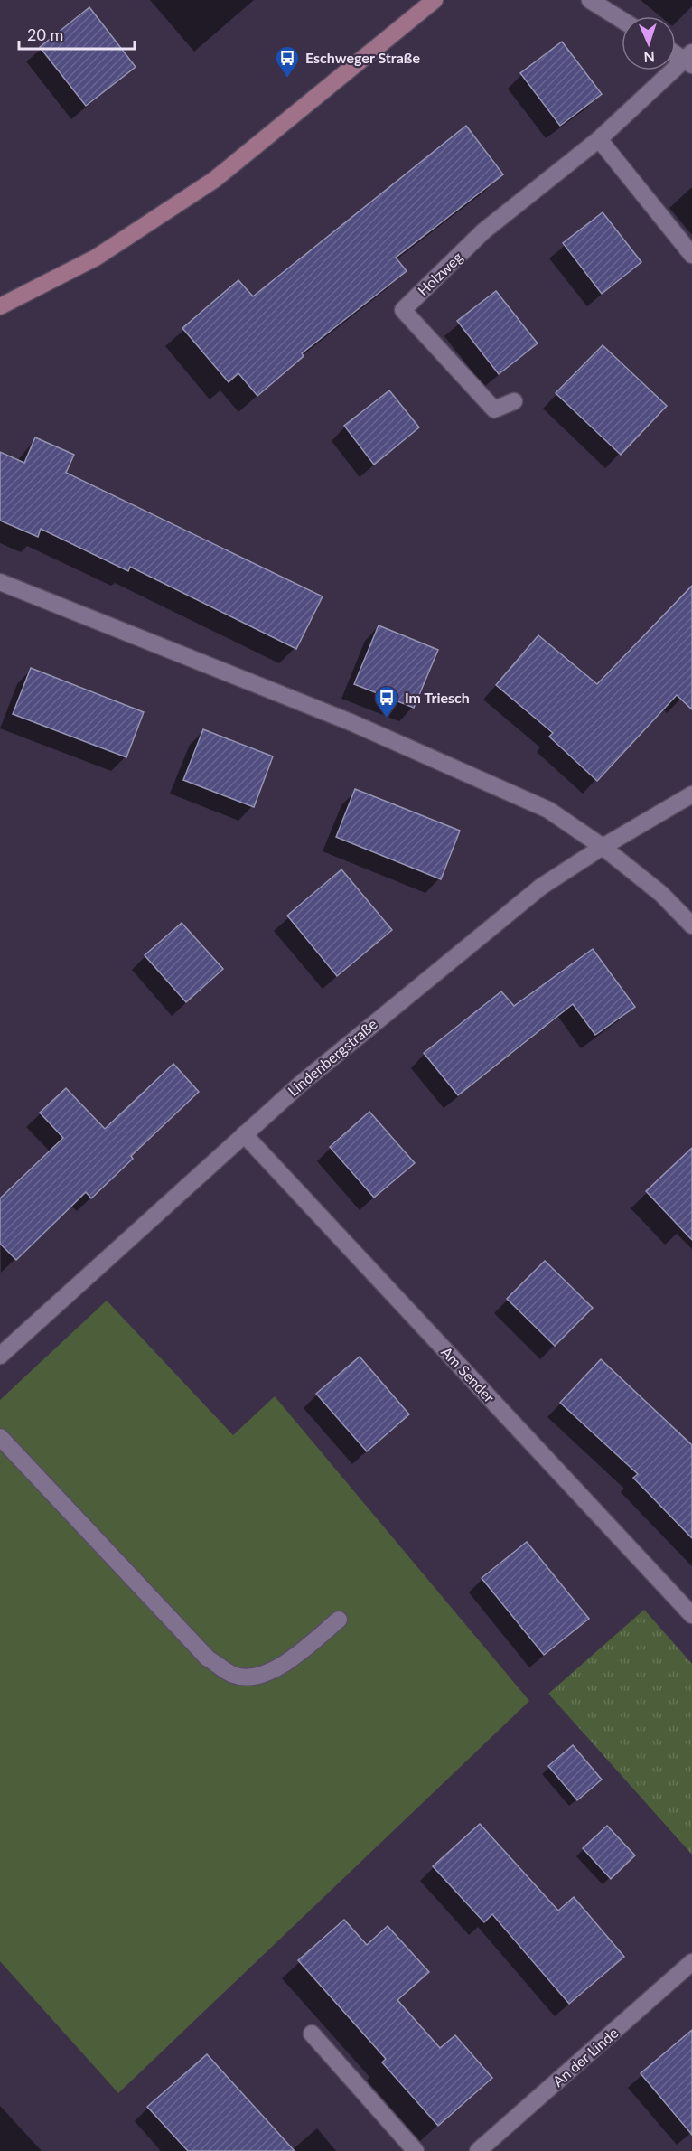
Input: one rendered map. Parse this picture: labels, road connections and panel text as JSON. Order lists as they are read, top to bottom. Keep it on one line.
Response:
{"streets":{"street":["Holzweg","Lindenbergstraße","Am Sender","An der Linde"]},"crossings":[["Lindenbergstraße","Am Sender"]],"places":{"bus stop":["Eschweger Straße","Im Triesch"]},"scale_bar":"20 m","north":"bottom"}
